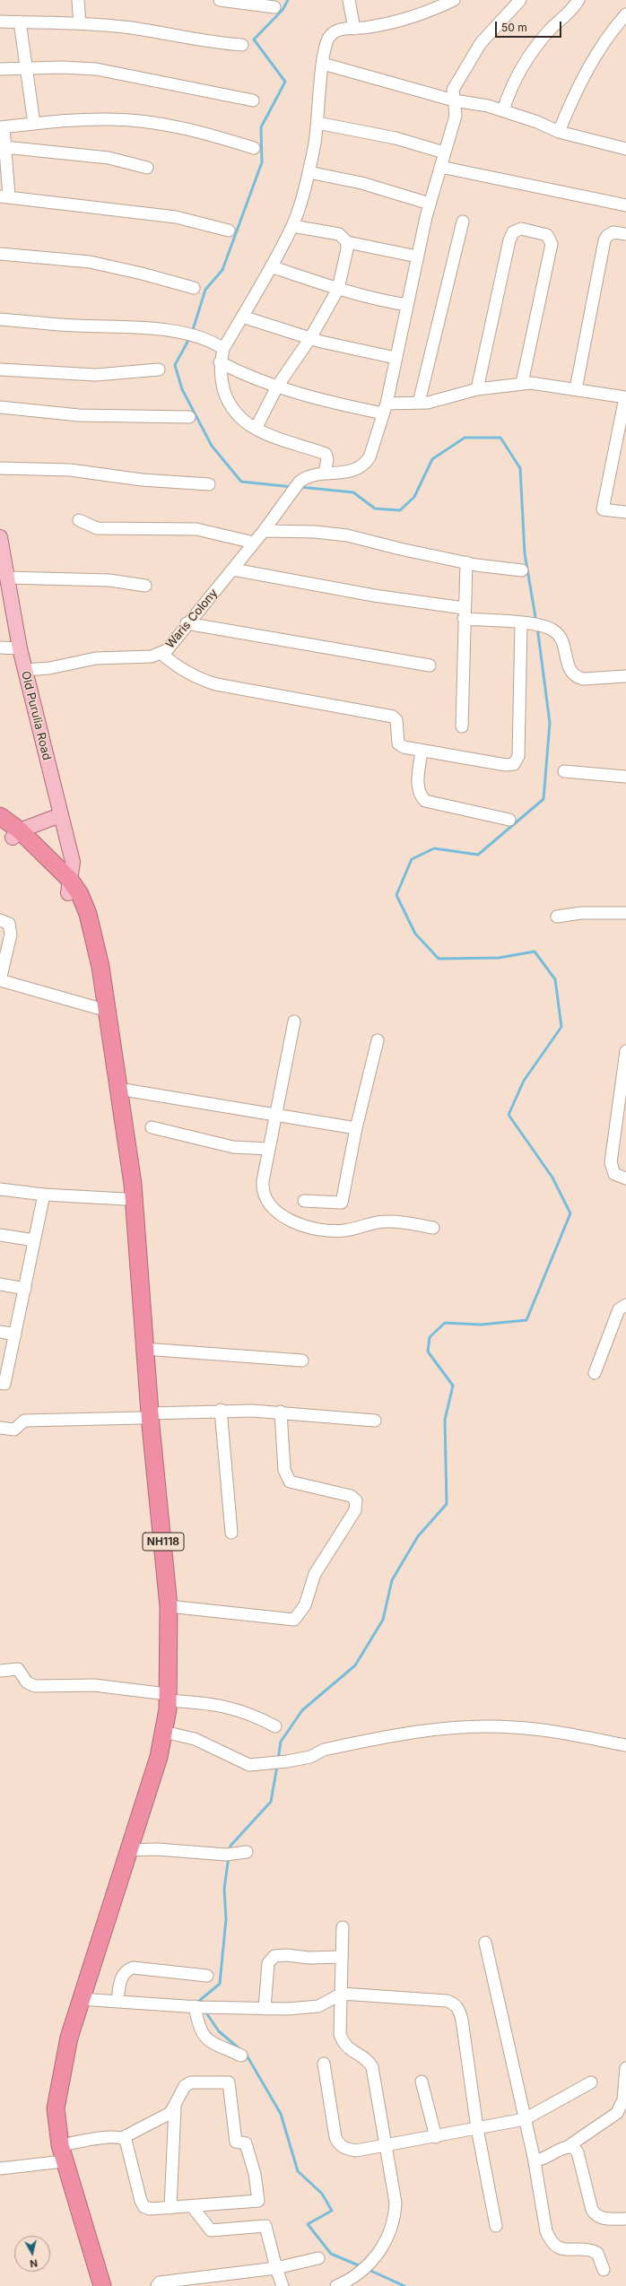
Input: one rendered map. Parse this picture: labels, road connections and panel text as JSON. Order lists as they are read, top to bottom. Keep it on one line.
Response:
{"streets":{"highway":["NH118"],"main road":["Old Purulia Road"],"street":["Waris Colony"]},"crossings":[["Waris Colony","Old Purulia Road"],["Old Purulia Road","NH118"]],"scale_bar":"50 m","north":"bottom"}
